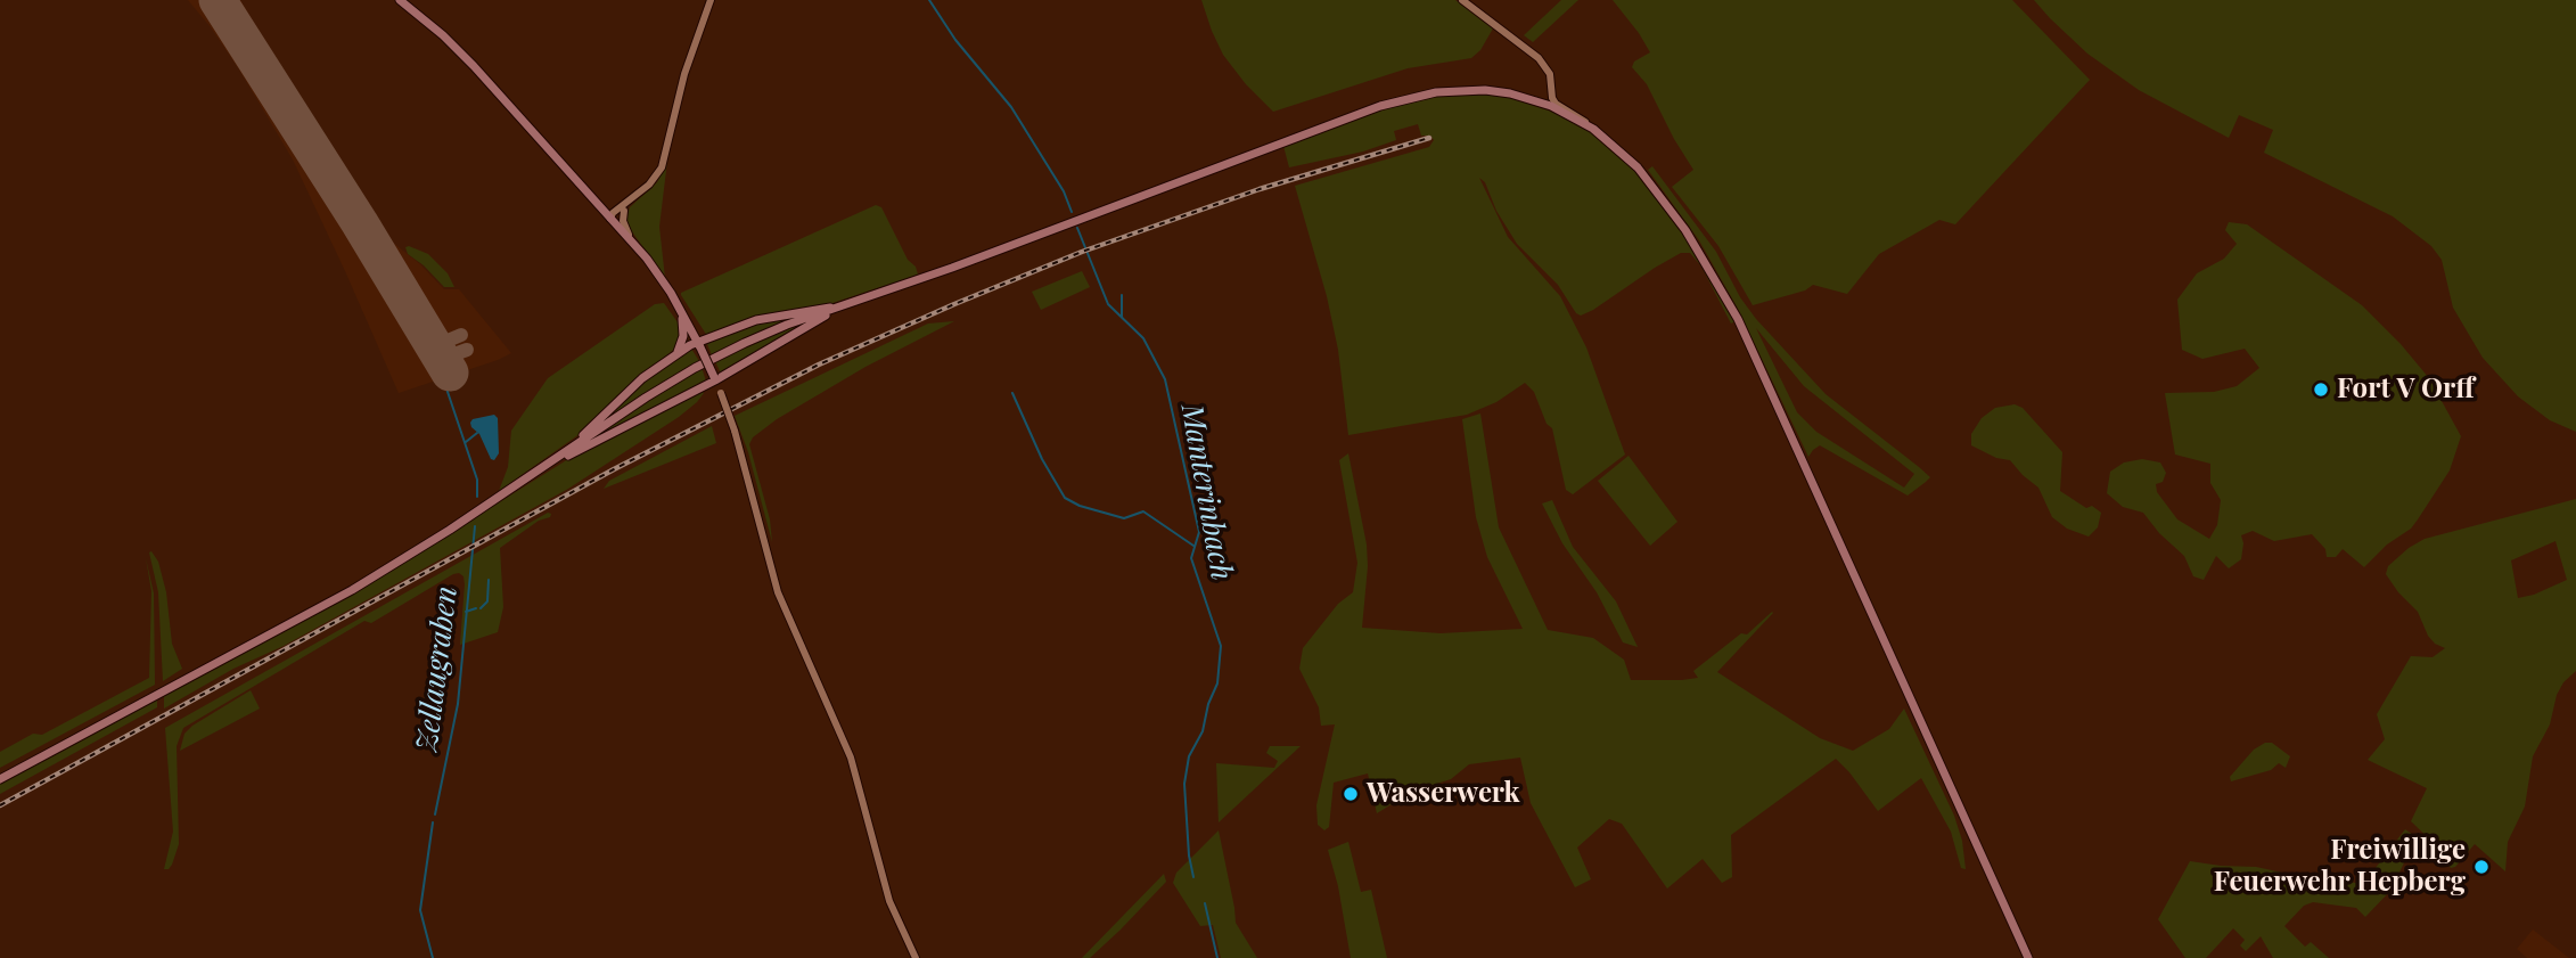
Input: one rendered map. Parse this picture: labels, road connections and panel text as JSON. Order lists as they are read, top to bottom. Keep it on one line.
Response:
{"water":["Manterinbach","Zellaugraben"],"places":["Fort V Orff","Wasserwerk","Freiwillige Feuerwehr Hepberg"]}
